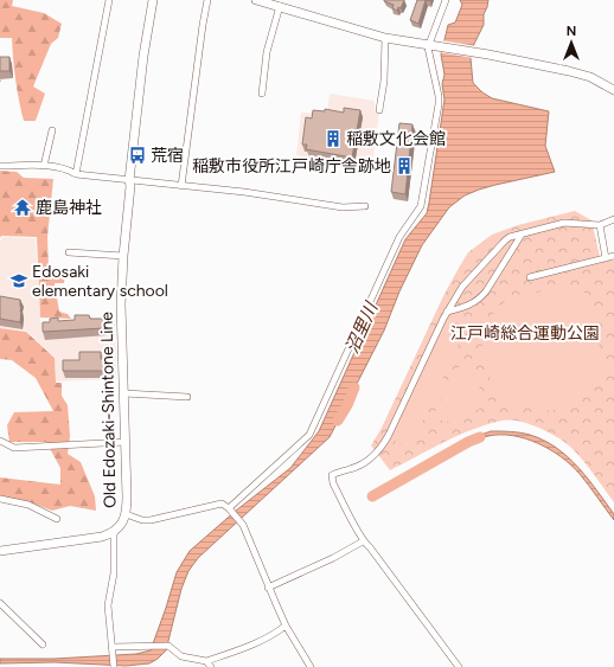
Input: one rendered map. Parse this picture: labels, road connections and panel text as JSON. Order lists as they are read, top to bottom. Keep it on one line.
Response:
{"streets":{"street":["Old Edozaki-Shintone Line"]},"water":["沼里川"],"parks":["江戸崎総合運動公園"],"places":{"building":["稲敷文化会館","稲敷市役所江戸崎庁舎跡地"],"bus stop":["荒宿"],"temple":["鹿島神社"],"school or university":["Edosaki elementary school"]},"north":"top"}
